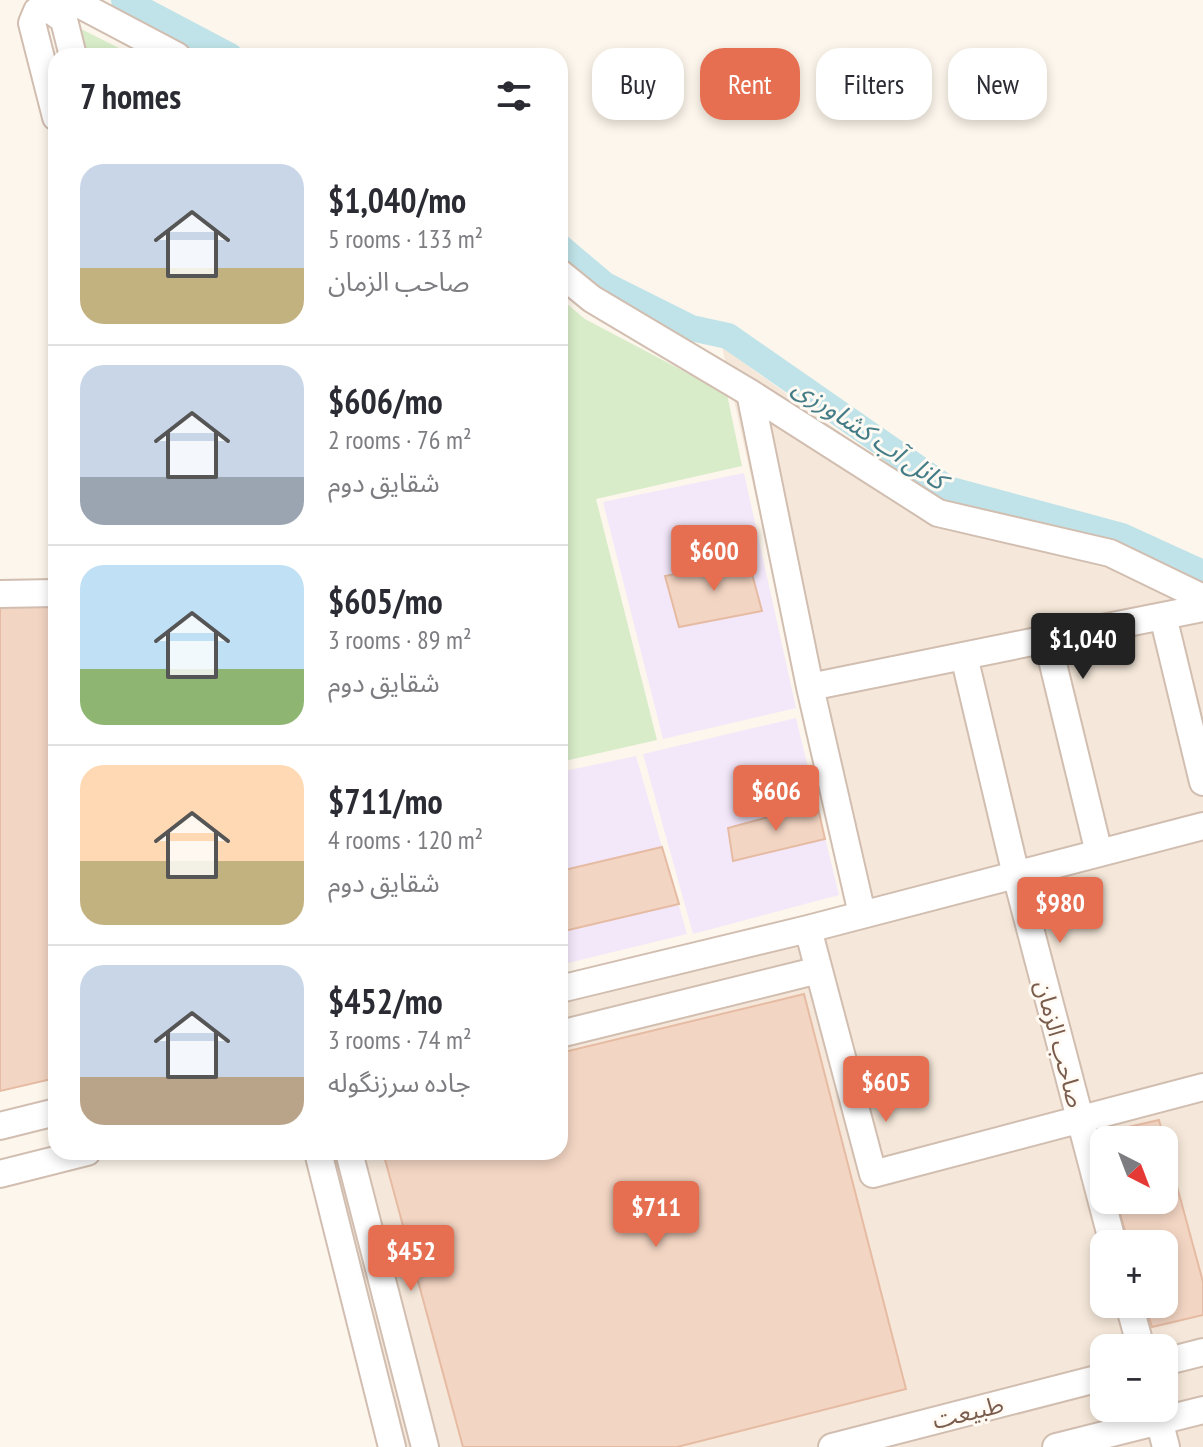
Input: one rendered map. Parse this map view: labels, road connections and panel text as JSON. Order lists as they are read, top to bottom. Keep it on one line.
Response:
{"streets":{"street":["صاحب الزمان","طبیعت"]},"water":["کانل آب کشاورزی"],"north":"bottom right","page":{"chip":["Buy","Rent","Filters","New"],"heading":"7 homes","list":[{"name":"$1,040/mo","note":"5 rooms · 133 m² · صاحب الزمان"},{"name":"$606/mo","note":"2 rooms · 76 m² · شقایق دوم"},{"name":"$605/mo","note":"3 rooms · 89 m² · شقایق دوم"},{"name":"$711/mo","note":"4 rooms · 120 m² · شقایق دوم"},{"name":"$452/mo","note":"3 rooms · 74 m² · جاده سرزنگوله"}],"price":["$600","$1,040","$606","$980","$605","$711","$452"],"map_buttons":["+","−"]}}
